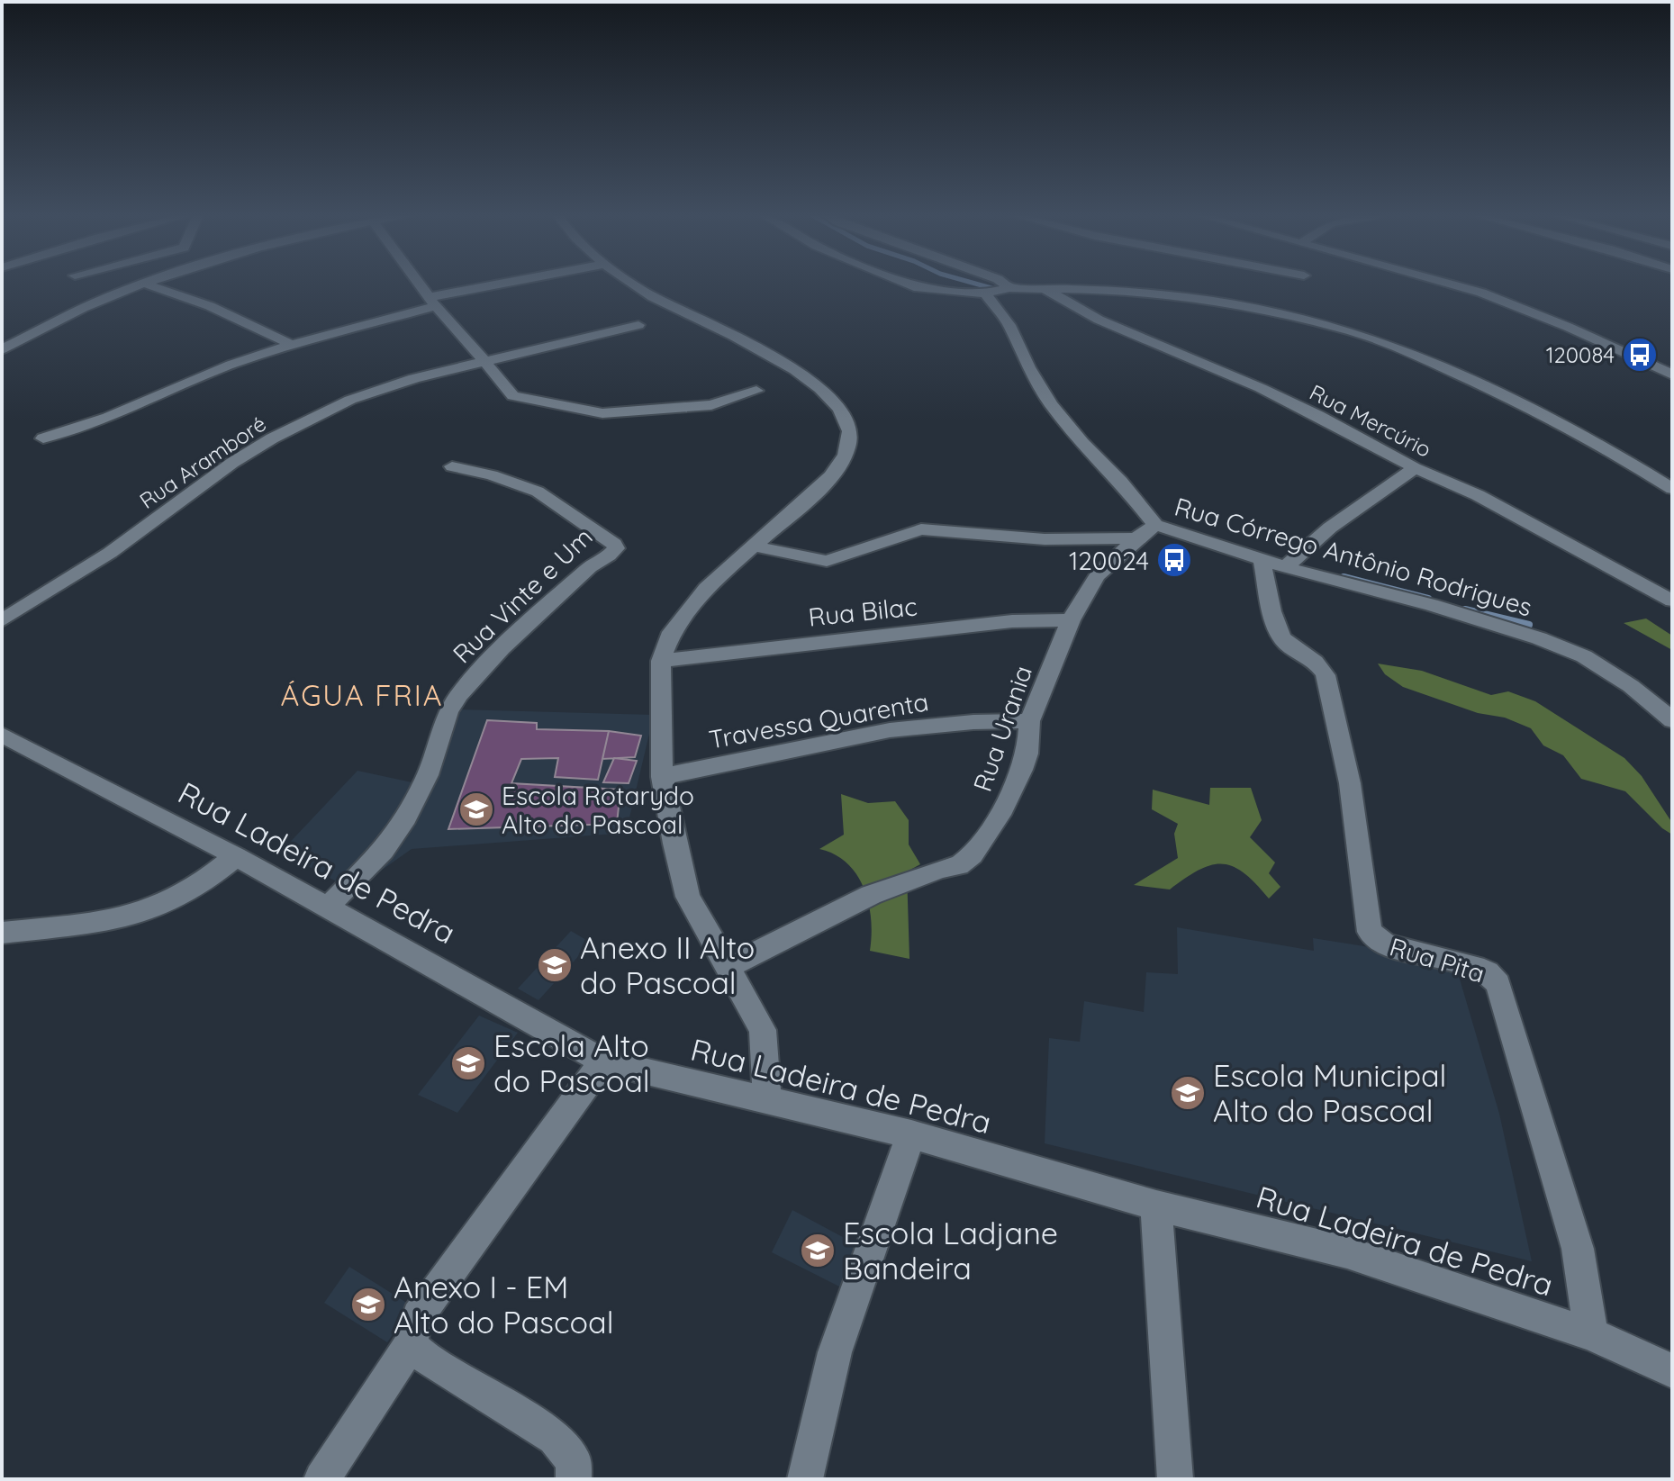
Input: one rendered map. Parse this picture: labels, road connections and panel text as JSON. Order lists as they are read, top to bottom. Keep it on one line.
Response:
{"streets":{"street":["Rua Mercúrio","Rua Aramboré","Rua Córrego Antônio Rodrigues","Rua Vinte e Um","Rua Bilac","Travessa Quarenta","Rua Urania","Rua Ladeira de Pedra","Rua Pita"]},"crossings":[["Rua Córrego Antônio Rodrigues","Rua Urania"],["Rua Córrego Antônio Rodrigues","Rua Pita"],["Rua Vinte e Um","Rua Ladeira de Pedra"],["Rua Bilac","Rua Urania"],["Travessa Quarenta","Rua Urania"],["Rua Ladeira de Pedra","Rua Pita"]],"districts":["ÁGUA FRIA"],"places":{"bus stop":["120084","120024"],"school or university":["Escola Rotarydo Alto do Pascoal","Anexo II Alto do Pascoal","Escola Alto do Pascoal","Escola Municipal Alto do Pascoal","Escola Ladjane Bandeira","Anexo I - EM Alto do Pascoal"]}}
